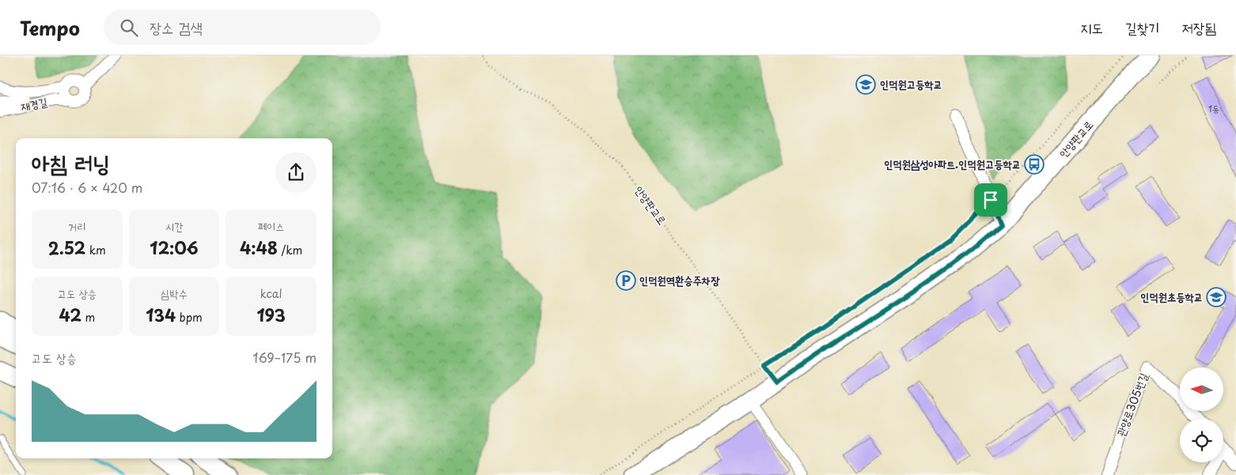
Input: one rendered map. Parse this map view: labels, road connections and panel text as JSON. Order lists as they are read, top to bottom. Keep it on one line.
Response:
{"streets":{"main road":["안양판교로"],"street":["재경길","관양로305번길"]},"places":{"school or university":["인덕원고등학교","인덕원초등학교"],"bus stop":["인덕원삼성아파트.인덕원고등학교"],"parking":["인덕원역환승주차장"]},"house_numbers":["1동"],"north":"left","page":{"header":"Tempo","search":"장소 검색","nav":["지도","길찾기","저장됨"],"heading":["아침 러닝","07:16 · 6 × 420 m"],"stats":[["거리","2.52 km"],["시간","12:06"],["페이스","4:48 /km"],["고도 상승","42 m"],["심박수","134 bpm"],["kcal","193"]],"chart":["고도 상승","169–175 m"]}}
